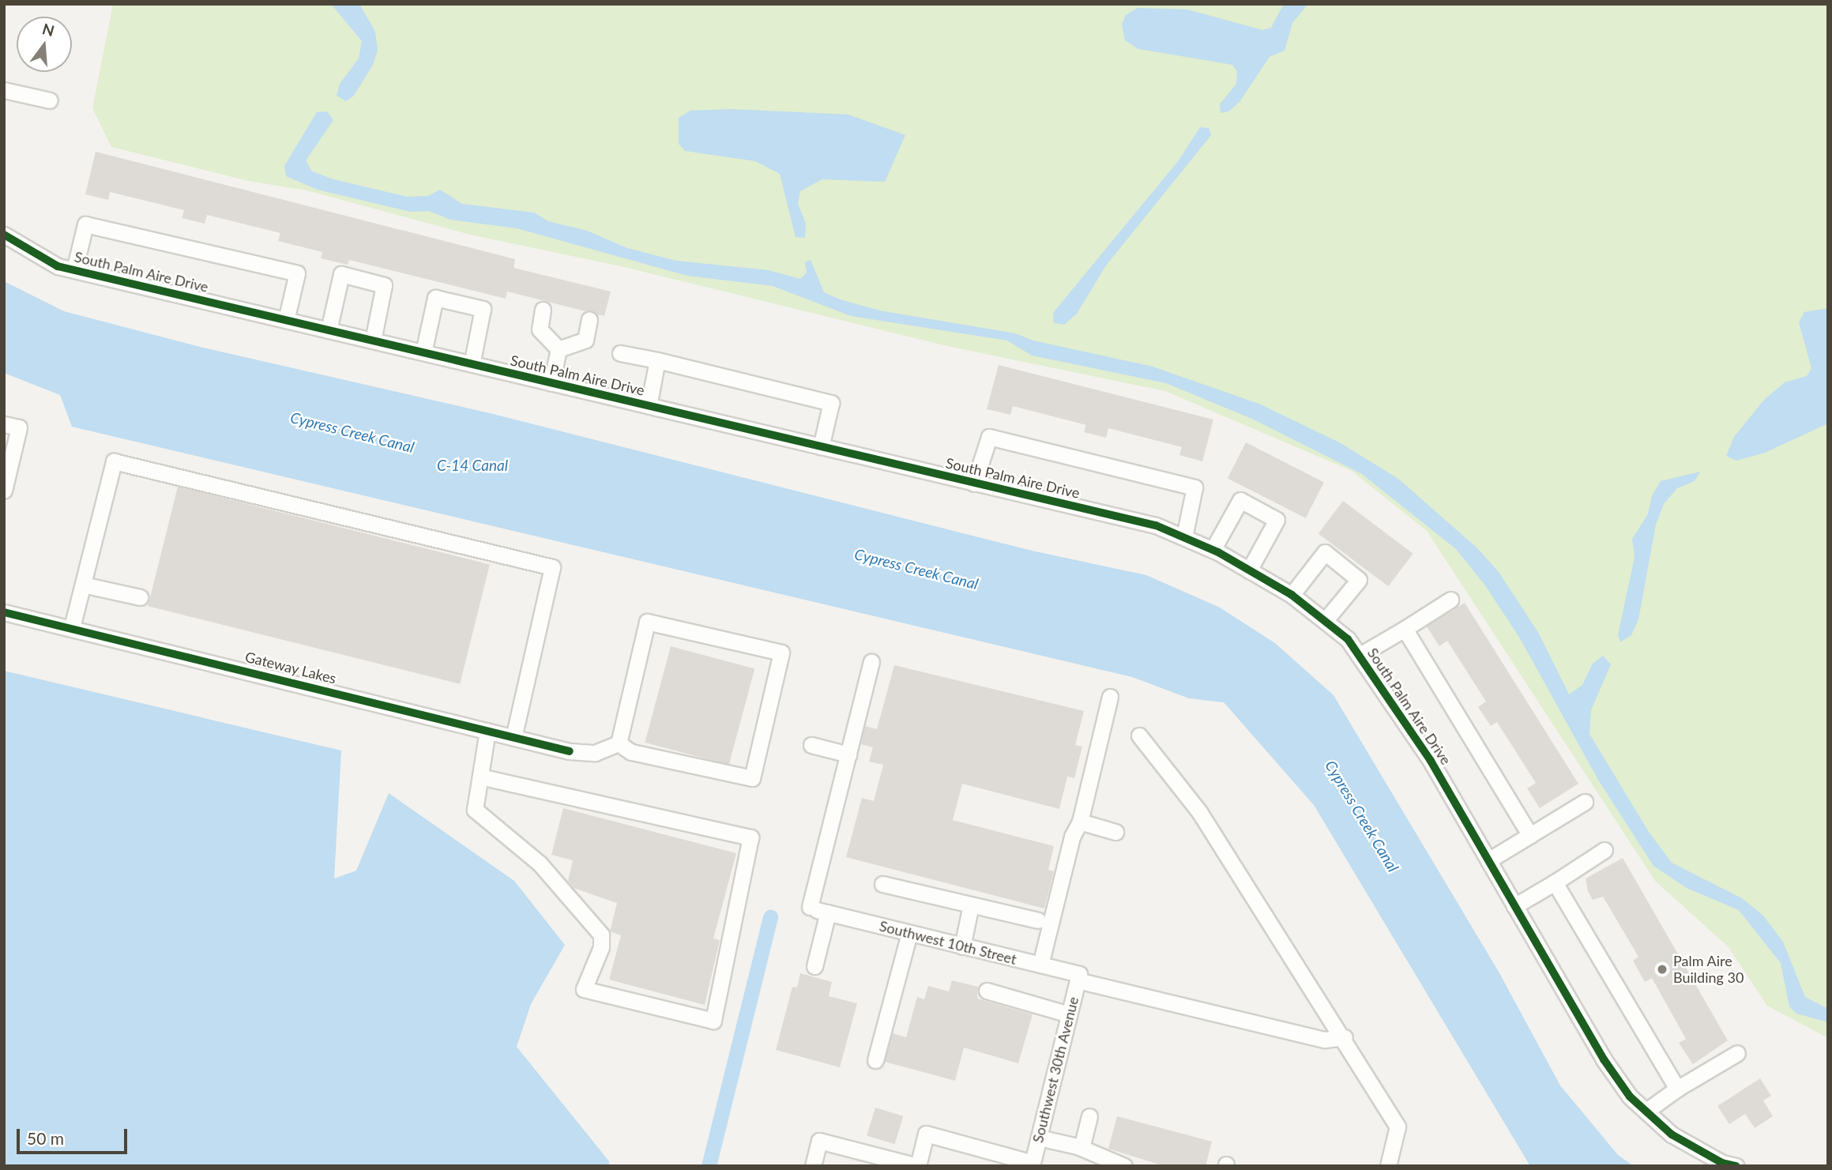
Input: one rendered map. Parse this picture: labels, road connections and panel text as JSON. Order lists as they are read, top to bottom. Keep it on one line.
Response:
{"streets":{"street":["South Palm Aire Drive","Gateway Lakes","Southwest 10th Street","Southwest 30th Avenue"]},"crossings":[["Southwest 10th Street","Southwest 30th Avenue"]],"water":["Cypress Creek Canal","C-14 Canal"],"places":["Palm Aire Building 30"],"scale_bar":"50 m","north":"top"}
